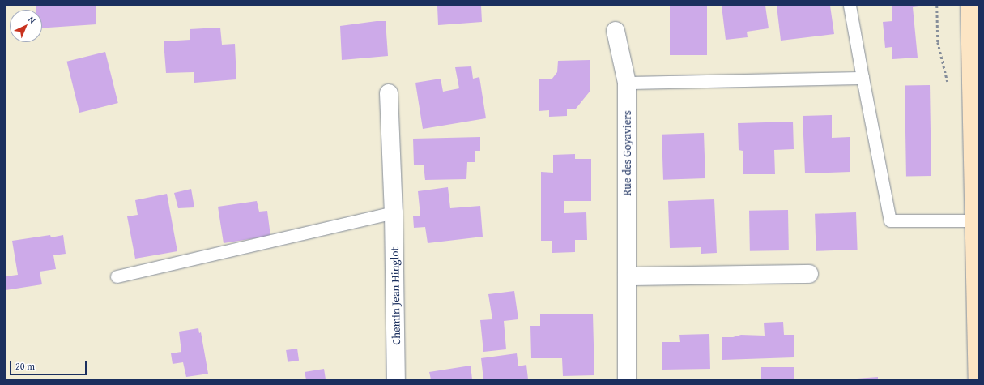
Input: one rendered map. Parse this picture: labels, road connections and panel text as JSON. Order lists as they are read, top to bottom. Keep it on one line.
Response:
{"streets":{"street":["Rue des Goyaviers","Chemin Jean Hinglot"]},"scale_bar":"20 m","north":"top right"}
